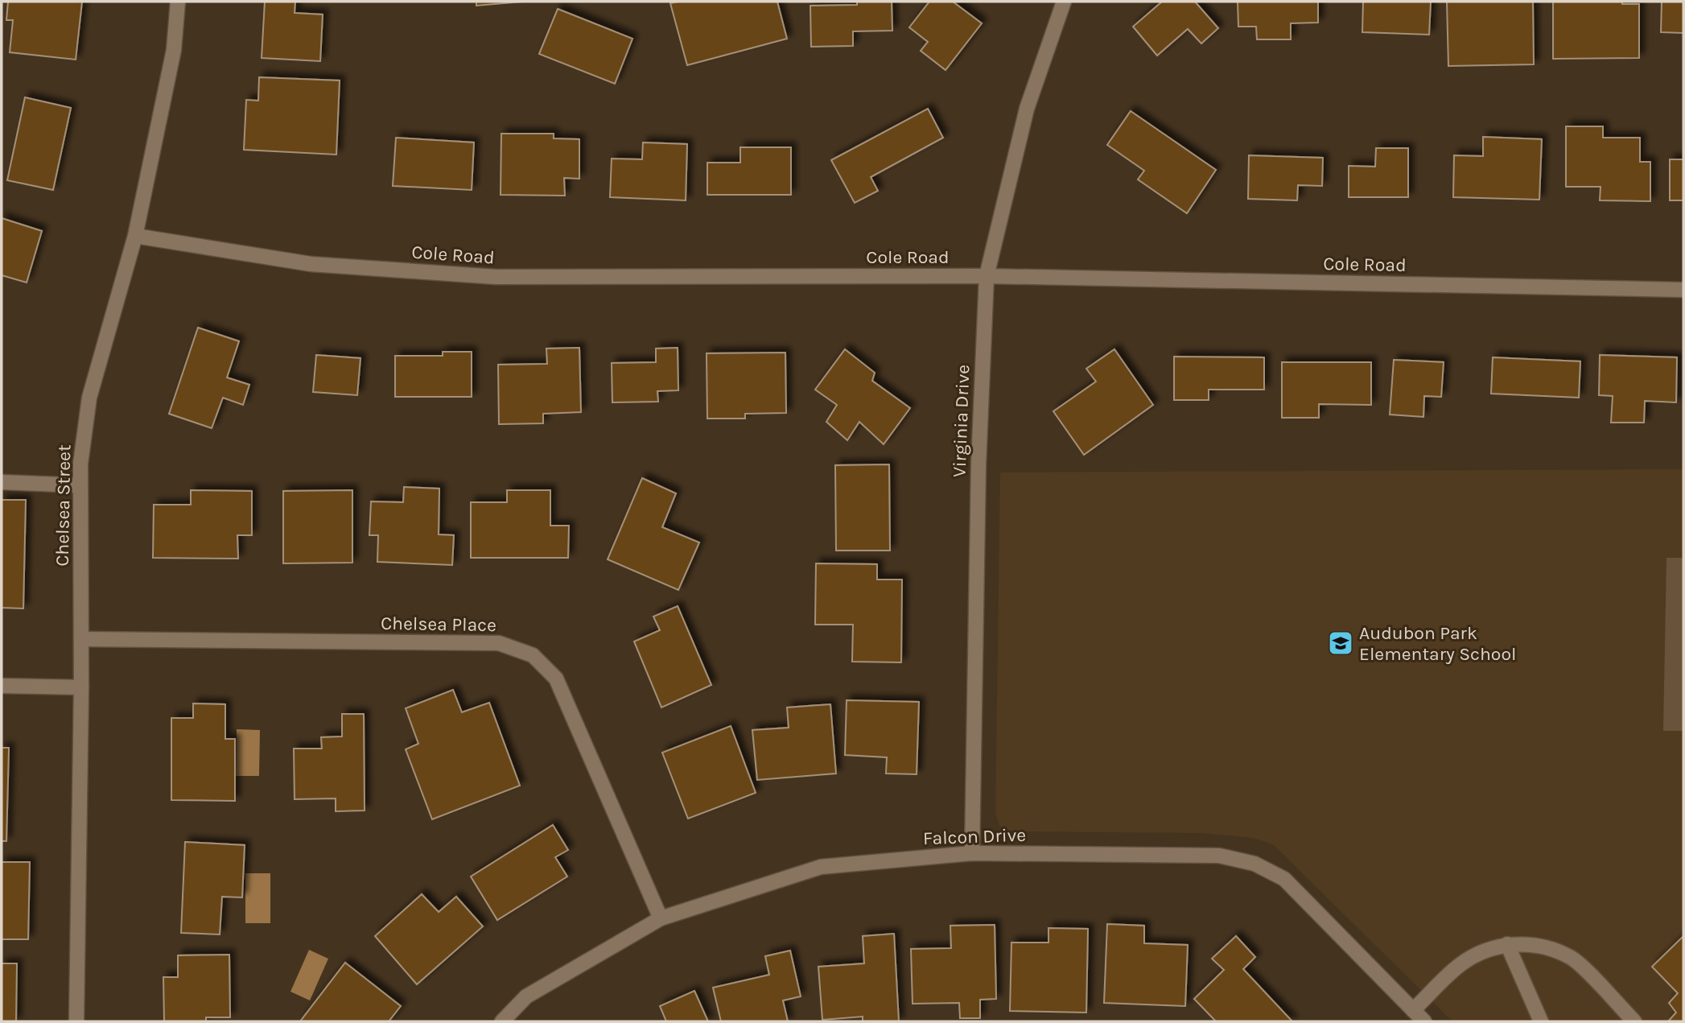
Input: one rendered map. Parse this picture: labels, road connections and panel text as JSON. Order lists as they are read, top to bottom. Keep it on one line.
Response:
{"streets":{"street":["Cole Road","Virginia Drive","Chelsea Street","Chelsea Place","Falcon Drive"]},"crossings":[["Cole Road","Virginia Drive"],["Cole Road","Chelsea Street"],["Virginia Drive","Falcon Drive"],["Chelsea Street","Chelsea Place"],["Chelsea Place","Falcon Drive"]],"places":{"school or university":["Audubon Park Elementary School"]}}
